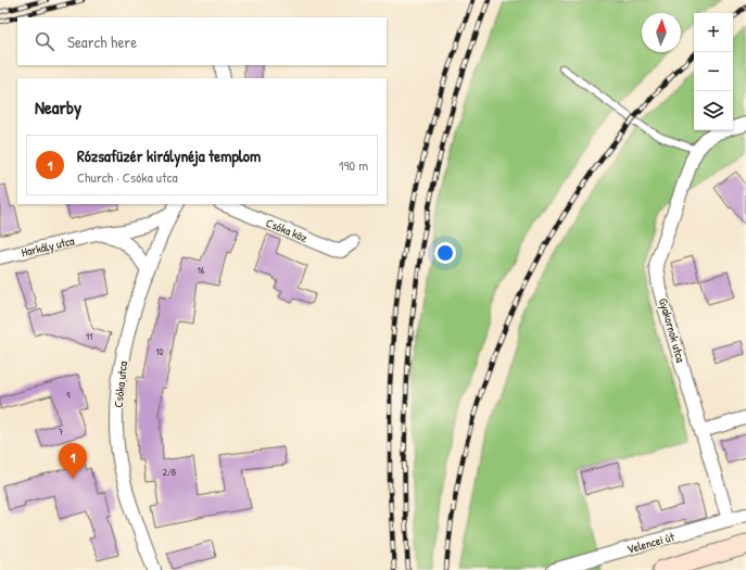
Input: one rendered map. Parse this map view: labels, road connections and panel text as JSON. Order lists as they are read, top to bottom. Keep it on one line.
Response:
{"streets":{"street":["Csóka köz","Harkály utca","Gyakornok utca","Csóka utca","Velencei út"]},"crossings":[["Harkály utca","Csóka utca"],["Gyakornok utca","Velencei út"]],"house_numbers":["16","11","10","9","7","2/B"],"north":"top","page":{"map_buttons":["+","−"],"search":"Search here","heading":"Nearby","list":[{"mark":"1","name":"Rózsafüzér királynéja templom","note":"Church · Csóka utca","value":"190 m"}],"pins":"1"}}
